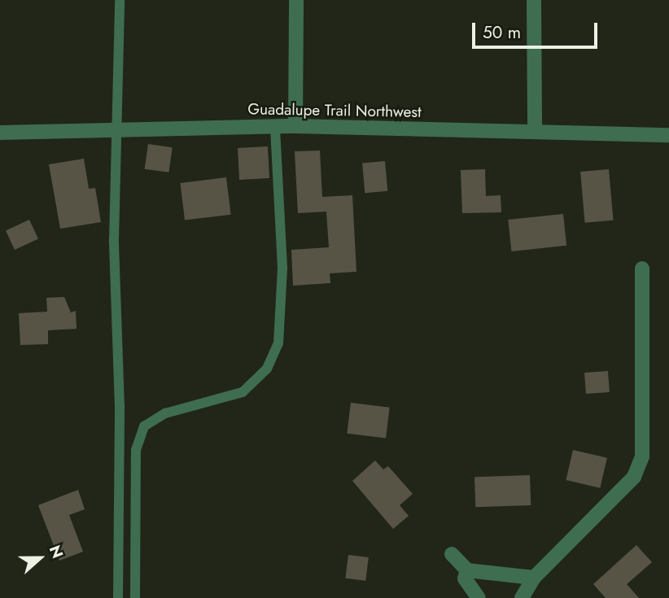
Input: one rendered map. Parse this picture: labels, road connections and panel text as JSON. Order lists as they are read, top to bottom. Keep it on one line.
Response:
{"streets":{"street":["Guadalupe Trail Northwest"]},"scale_bar":"50 m","north":"right"}
